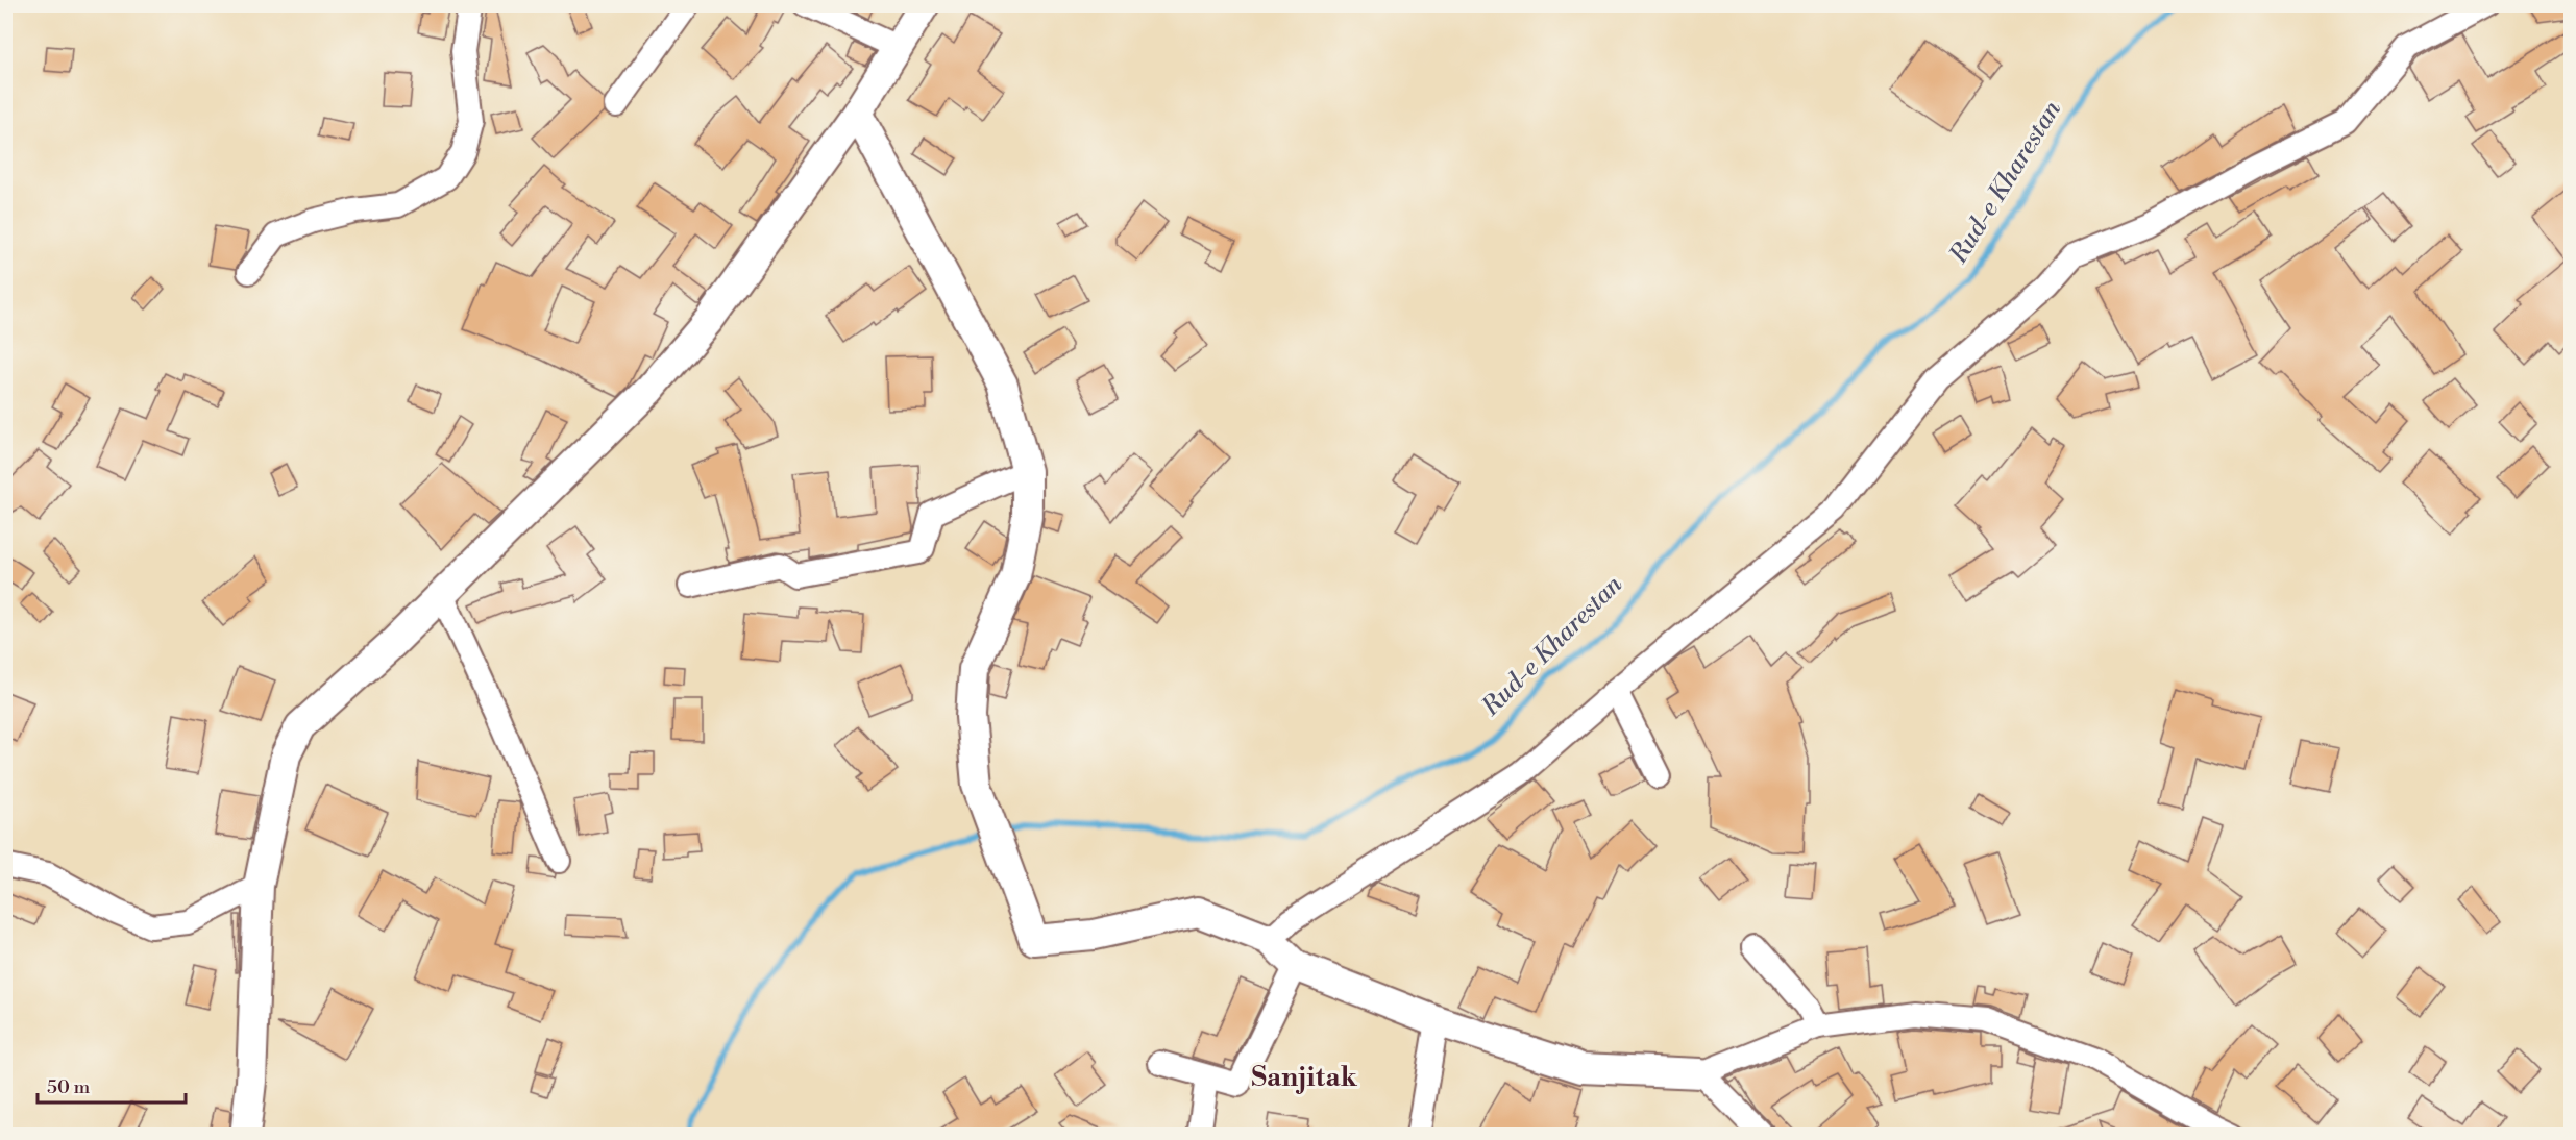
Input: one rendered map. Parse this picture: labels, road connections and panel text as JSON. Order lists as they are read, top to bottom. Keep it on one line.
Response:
{"districts":["Sanjitak"],"water":["Rud-e Kharestan"],"scale_bar":"50 m"}
